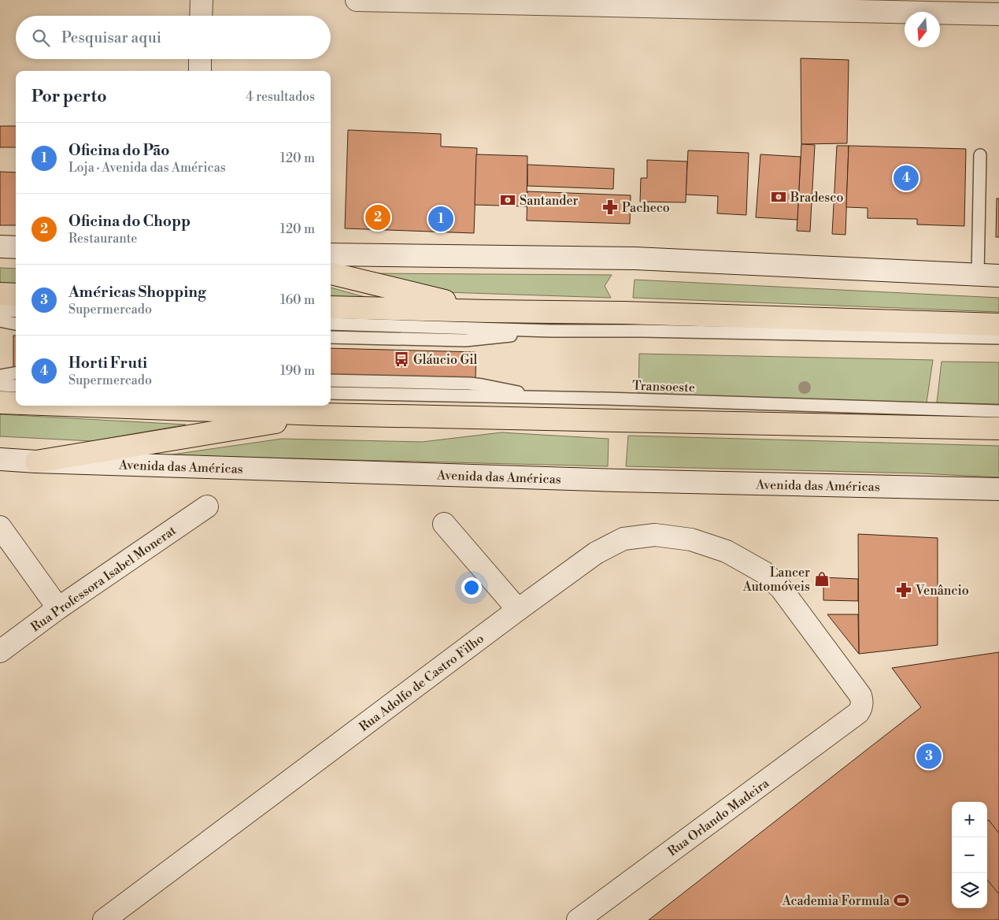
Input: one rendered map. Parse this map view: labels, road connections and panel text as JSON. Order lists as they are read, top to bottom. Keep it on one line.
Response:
{"streets":{"street":["Avenida das Américas","Rua Professora Isabel Monerat","Rua Adolfo de Castro Filho","Rua Orlando Madeira"],"lane":["Transoeste"]},"crossings":[["Rua Adolfo de Castro Filho","Rua Orlando Madeira"]],"places":{"bank":["Bradesco","Santander"],"pharmacy":["Pacheco","Venâncio"],"bus stop":["Gláucio Gil"],"shop":["Lancer Automóveis"],"sports":["Academia Formula"]},"north":"bottom","page":{"search":"Pesquisar aqui","heading":["Por perto","4 resultados"],"list":[{"mark":"1","name":"Oficina do Pão","note":"Loja · Avenida das Américas","value":"120 m"},{"mark":"2","name":"Oficina do Chopp","note":"Restaurante","value":"120 m"},{"mark":"3","name":"Américas Shopping","note":"Supermercado","value":"160 m"},{"mark":"4","name":"Horti Fruti","note":"Supermercado","value":"190 m"}],"pins":["4","2","1","3"],"map_buttons":["+","−"]}}
